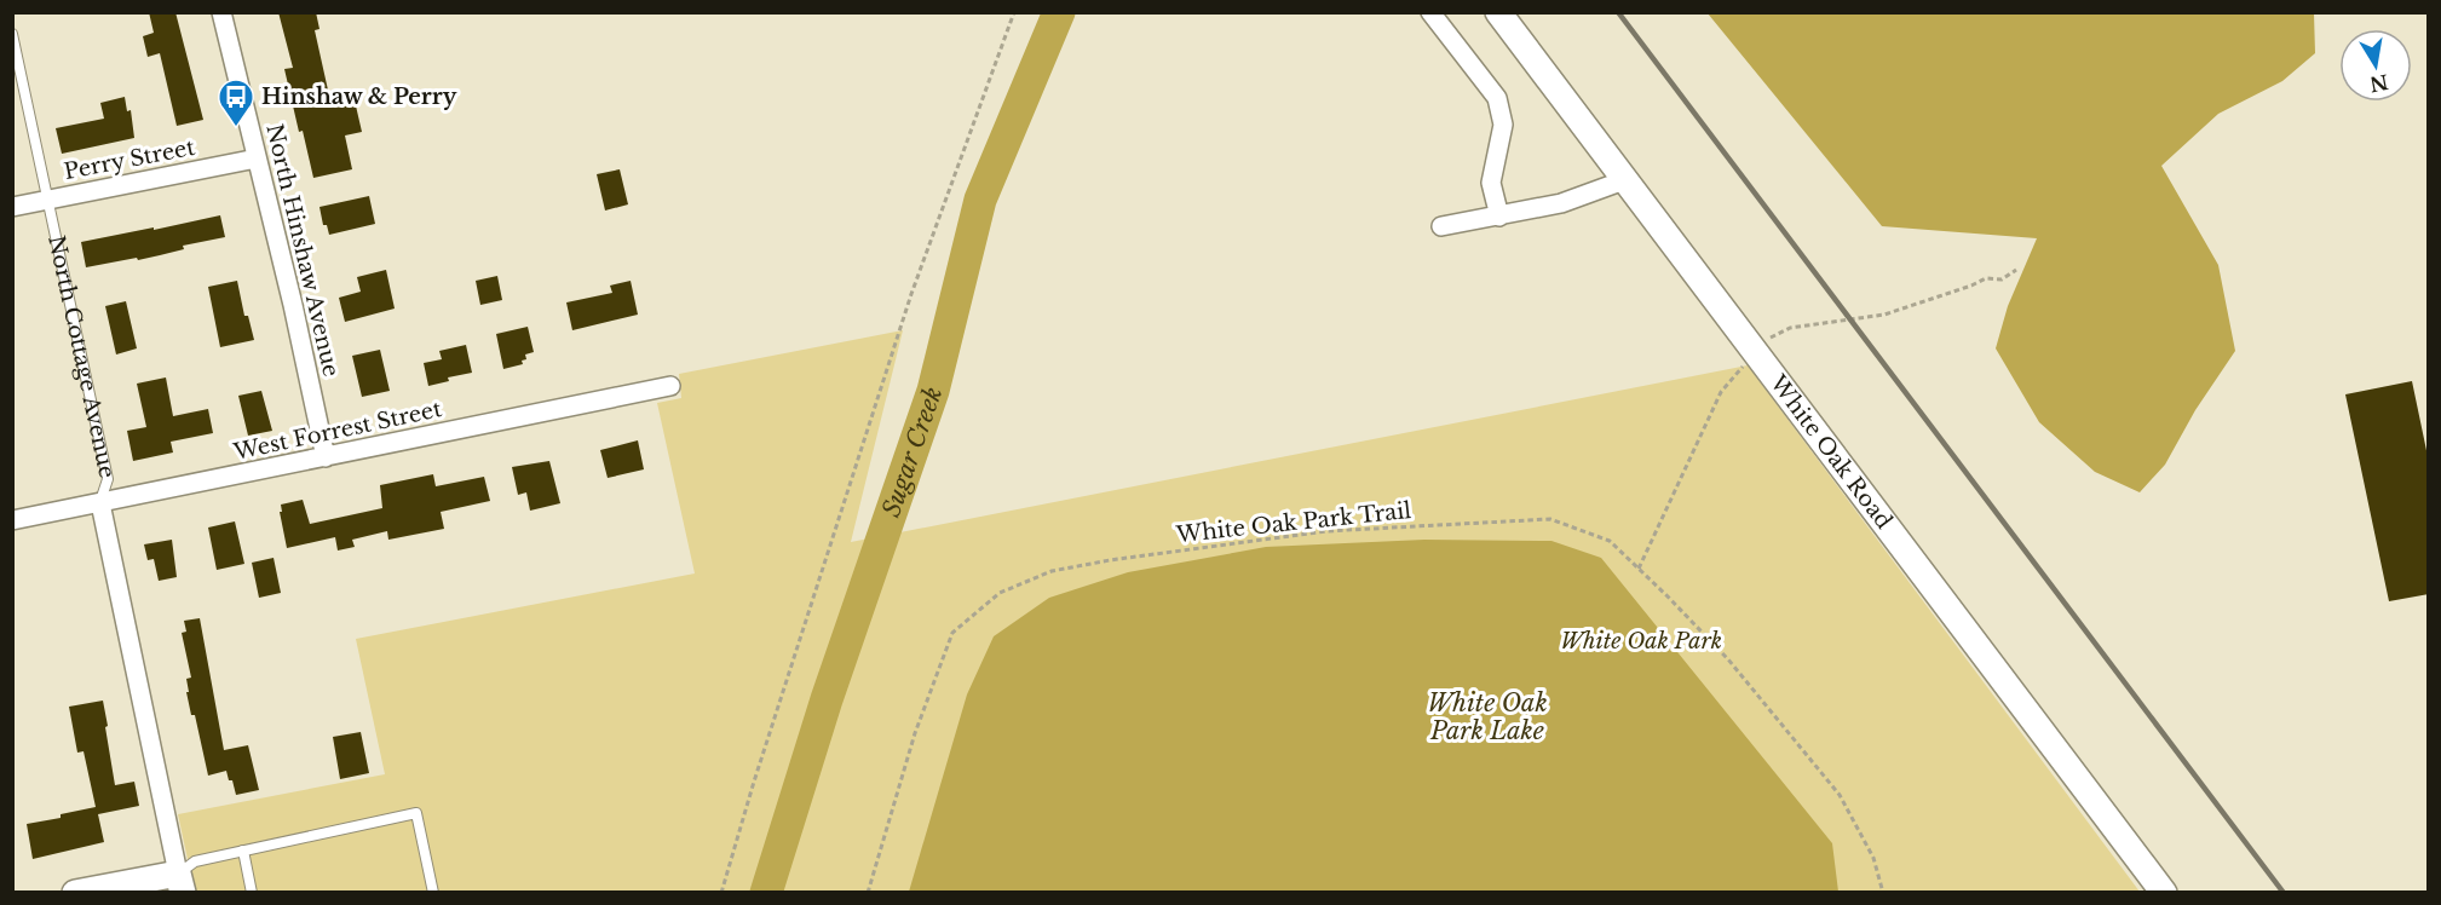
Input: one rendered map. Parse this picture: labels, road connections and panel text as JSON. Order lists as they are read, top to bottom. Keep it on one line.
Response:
{"streets":{"street":["Perry Street","North Hinshaw Avenue","North Cottage Avenue","West Forrest Street","White Oak Road"],"path":["White Oak Park Trail"]},"crossings":[["Perry Street","North Hinshaw Avenue"],["Perry Street","North Cottage Avenue"],["North Hinshaw Avenue","West Forrest Street"],["North Cottage Avenue","West Forrest Street"]],"water":["Sugar Creek","White Oak Park Lake"],"parks":["White Oak Park"],"places":{"bus stop":["Hinshaw & Perry"]},"north":"bottom"}
